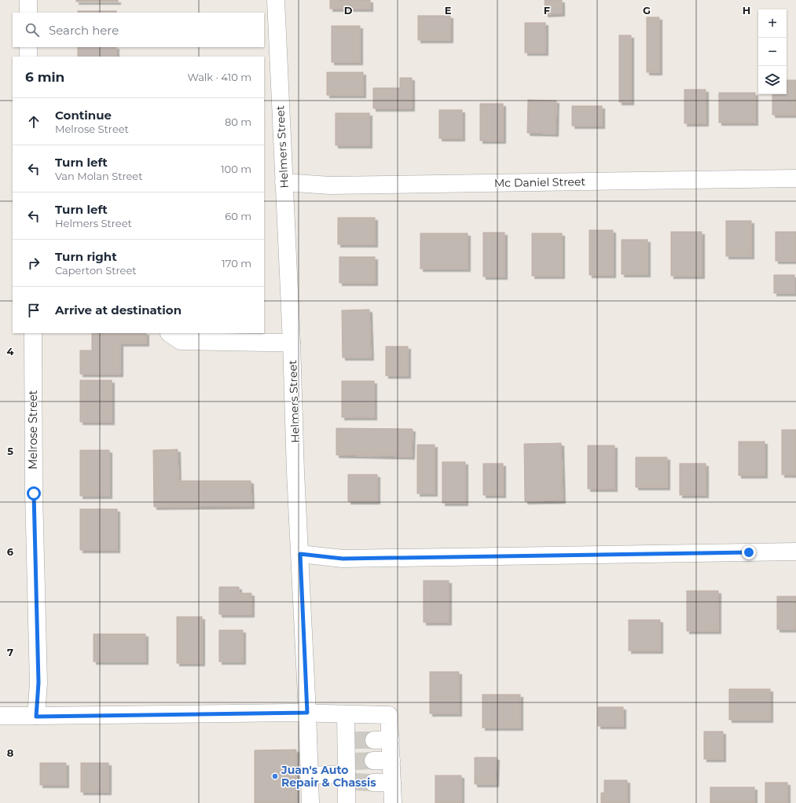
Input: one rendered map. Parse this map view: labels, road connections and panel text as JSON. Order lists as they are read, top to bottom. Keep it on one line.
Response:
{"streets":{"street":["Helmers Street","Mc Daniel Street","Melrose Street"]},"crossings":[["Helmers Street","Mc Daniel Street"]],"places":["Juan's Auto Repair & Chassis"],"page":{"map_buttons":["+","−"],"search":"Search here","heading":["6 min","Walk · 410 m"],"list":[["Continue","Melrose Street","80 m"],["Turn left","Van Molan Street","100 m"],["Turn left","Helmers Street","60 m"],["Turn right","Caperton Street","170 m"],"Arrive at destination"]},"grid":{"columns":["D","E","F","G","H"],"rows":["4","5","6","7","8"]}}
